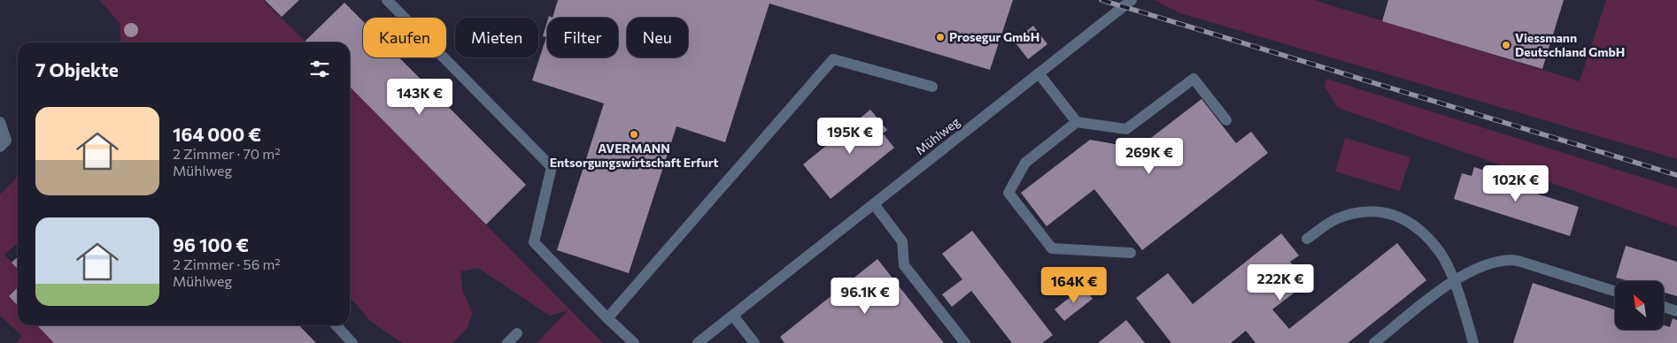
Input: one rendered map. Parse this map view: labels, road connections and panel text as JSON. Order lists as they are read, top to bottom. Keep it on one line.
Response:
{"streets":{"street":["Mühlweg"]},"places":["Prosegur GmbH","Viessmann Deutschland GmbH","AVERMANN Entsorgungswirtschaft Erfurt"],"north":"top left","page":{"chip":["Kaufen","Mieten","Filter","Neu"],"heading":"7 Objekte","price":["143K €","195K €","269K €","102K €","222K €","164K €","96.1K €"],"list":[{"name":"164 000 €","note":"2 Zimmer · 70 m² · Mühlweg"},{"name":"96 100 €","note":"2 Zimmer · 56 m² · Mühlweg"}]}}
